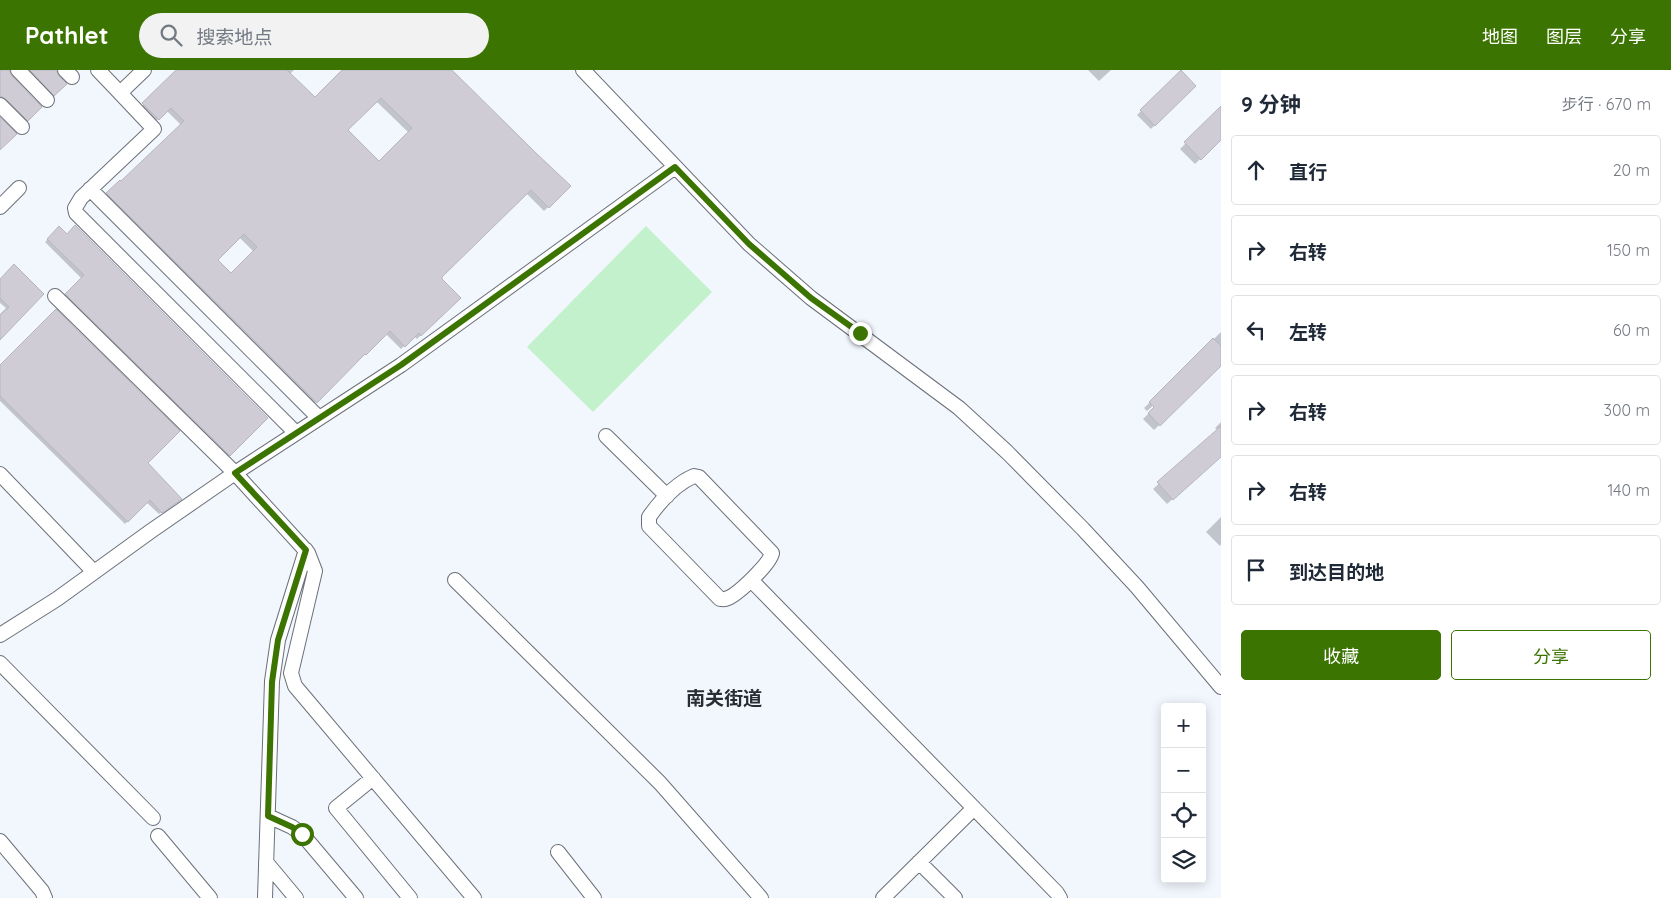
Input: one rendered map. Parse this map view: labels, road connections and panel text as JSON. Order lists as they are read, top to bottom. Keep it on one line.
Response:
{"districts":["南关街道"],"page":{"header":"Pathlet","search":"搜索地点","nav":["地图","图层","分享"],"heading":["9 分钟","步行 · 670 m"],"list":[["直行","20 m"],["右转","150 m"],["左转","60 m"],["右转","300 m"],["右转","140 m"],"到达目的地"],"buttons":["收藏","分享"],"map_buttons":["+","−"]}}
